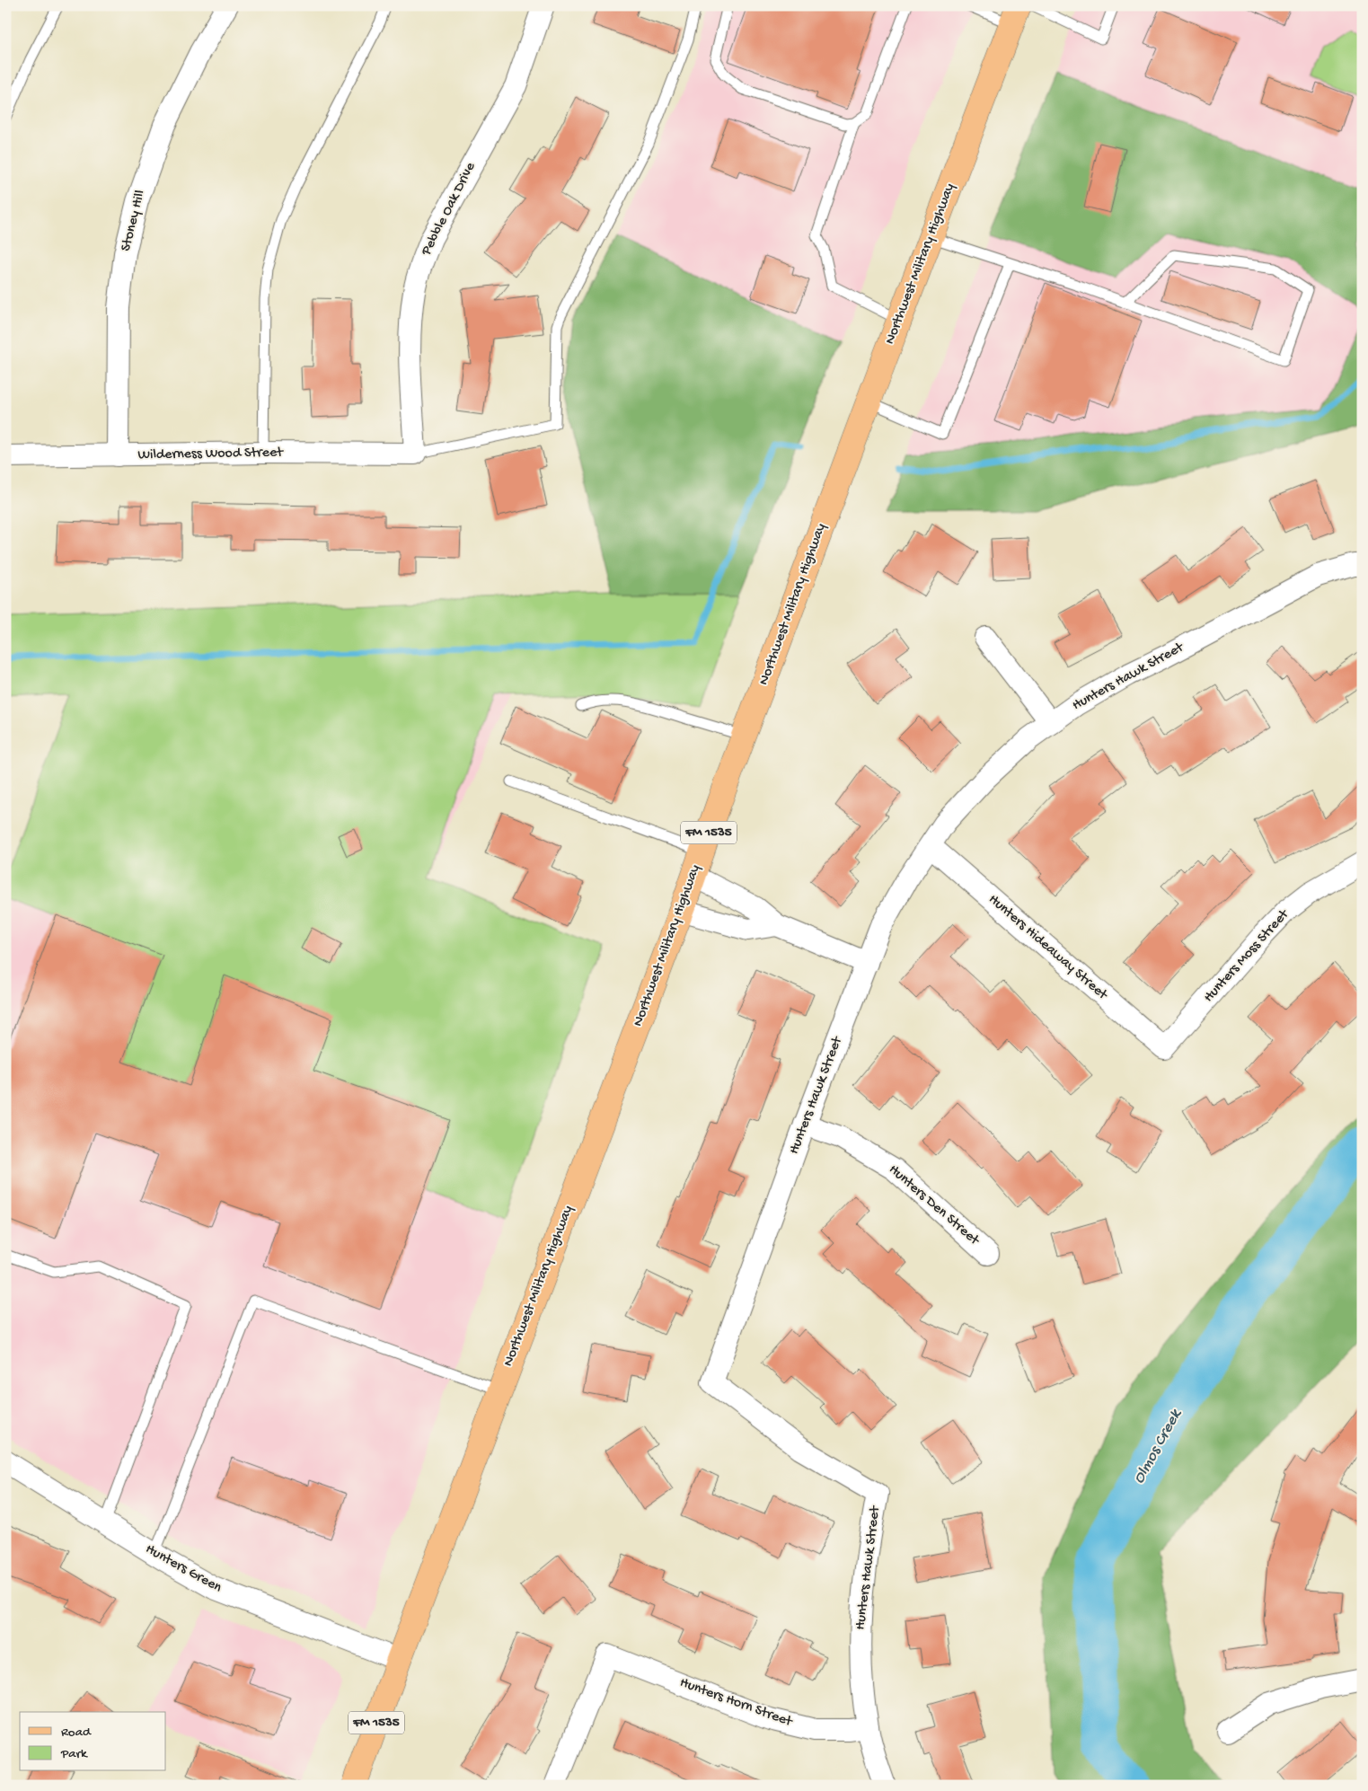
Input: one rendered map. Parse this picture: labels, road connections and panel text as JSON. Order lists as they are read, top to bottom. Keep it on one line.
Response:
{"streets":{"main road":["Northwest Military Highway","FM 1535"],"street":["Pebble Oak Drive","Stoney Hill","Wilderness Wood Street","Hunters Hawk Street","Hunters Hideaway Street","Hunters Moss Street","Hunters Den Street","Hunters Green","Hunters Horn Street"]},"crossings":[["Pebble Oak Drive","Wilderness Wood Street"],["Stoney Hill","Wilderness Wood Street"],["Northwest Military Highway","Hunters Green"],["Hunters Hawk Street","Hunters Hideaway Street"],["Hunters Hawk Street","Hunters Den Street"],["Hunters Hawk Street","Hunters Horn Street"],["Hunters Hideaway Street","Hunters Moss Street"]],"water":["Olmos Creek"],"legend":["Road","Park"]}
